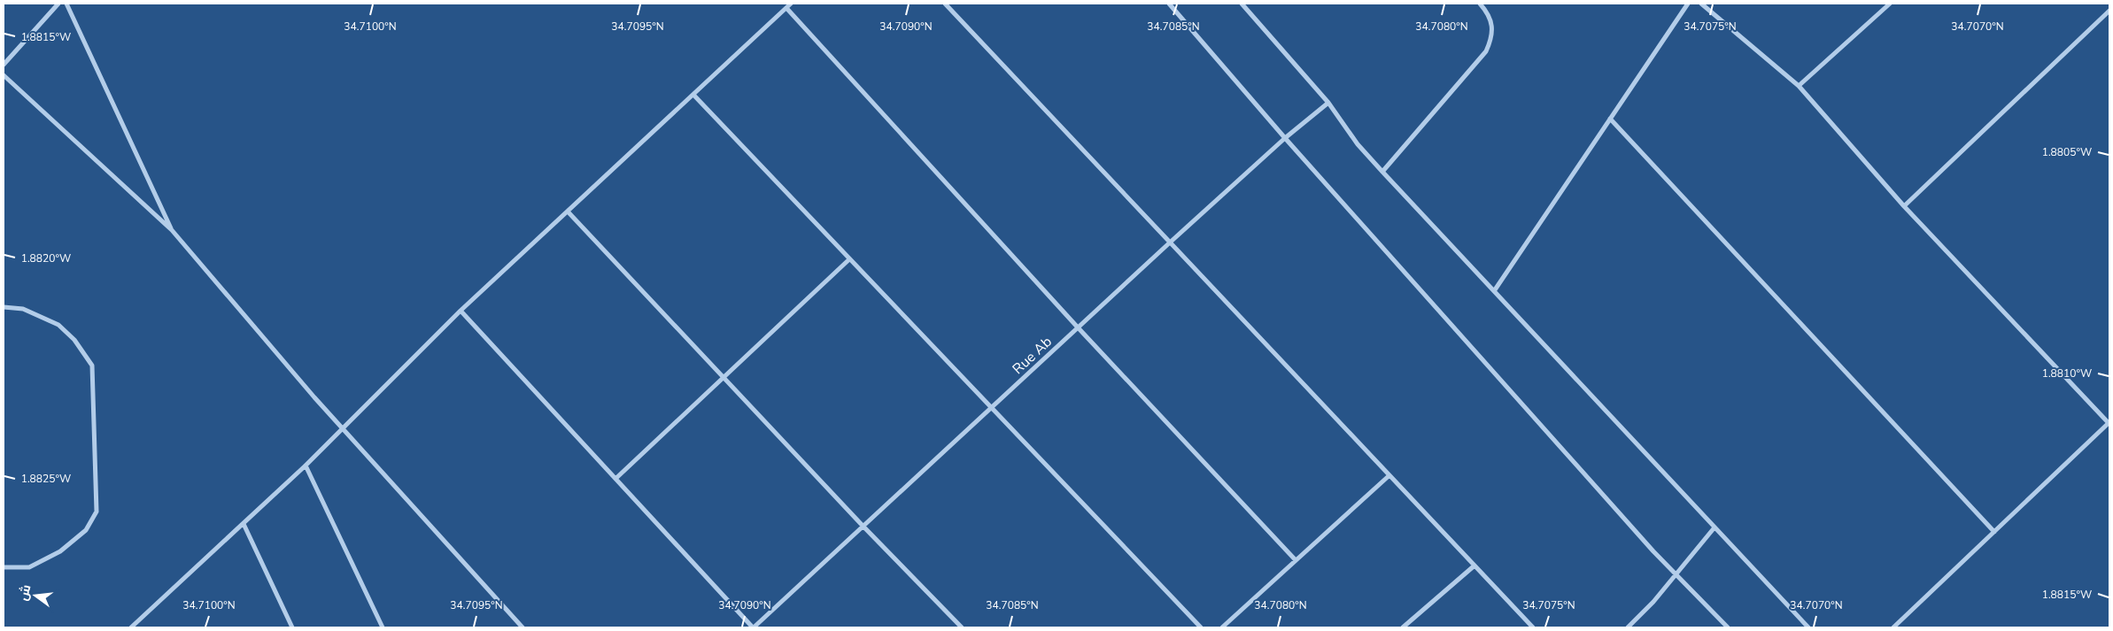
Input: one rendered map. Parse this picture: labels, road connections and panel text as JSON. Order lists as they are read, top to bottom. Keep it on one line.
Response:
{"streets":{"street":["Rue Ab"]},"north":"left","coordinates":["34.7100°N","34.7095°N","34.7090°N","34.7085°N","34.7080°N","34.7070°N","34.7075°N","1.8815°W","1.8805°W","1.8820°W","1.8810°W","1.8825°W"]}
